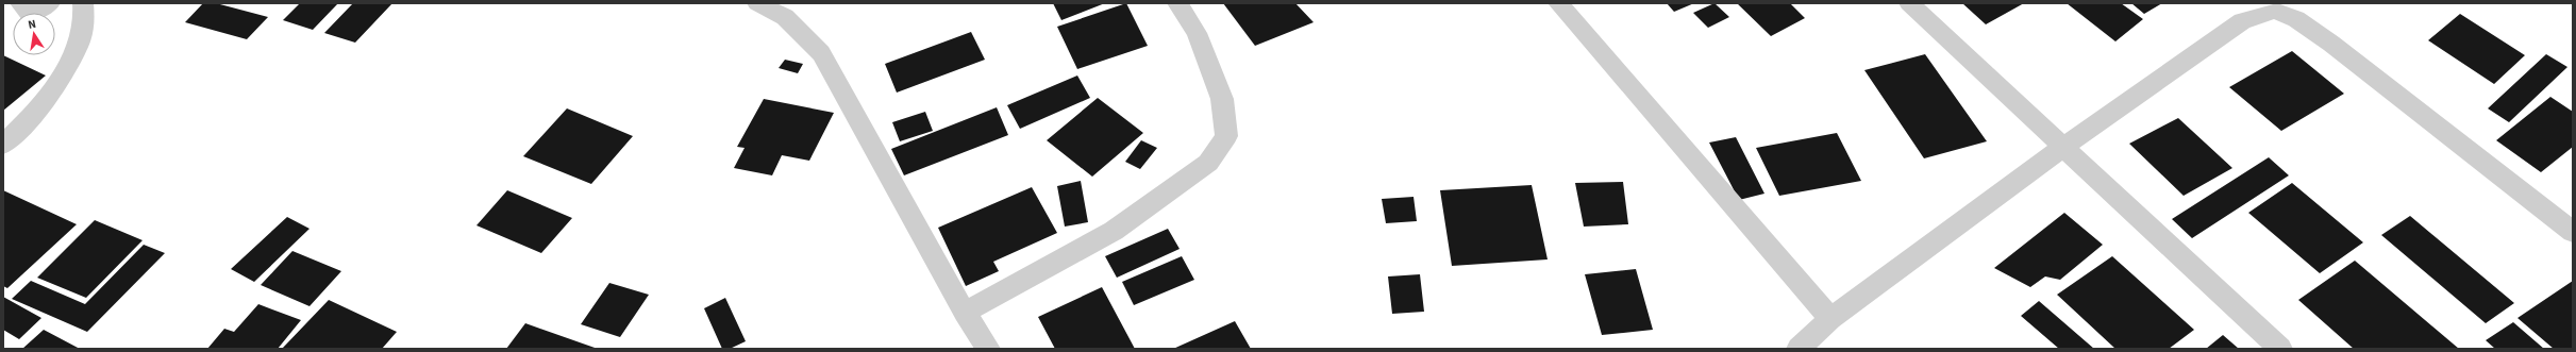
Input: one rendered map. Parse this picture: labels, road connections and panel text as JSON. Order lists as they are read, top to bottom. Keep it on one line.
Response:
{"north":"top"}
